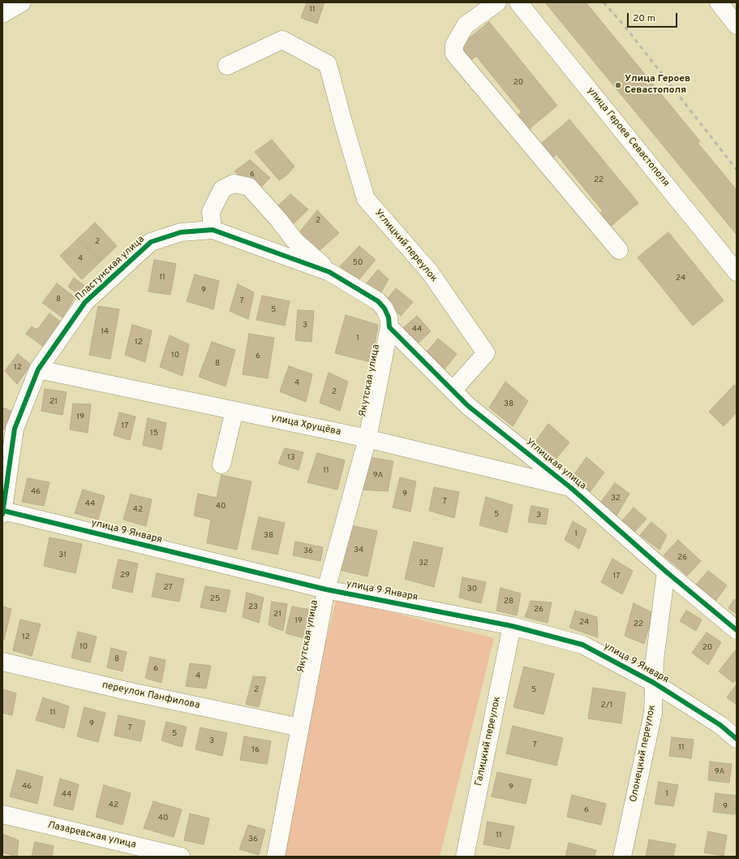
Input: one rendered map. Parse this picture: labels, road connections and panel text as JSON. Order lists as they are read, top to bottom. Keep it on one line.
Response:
{"streets":{"street":["улица Героев Севастополя","Углицкий переулок","Пластунская улица","Якутская улица","улица Хрущёва","Углицкая улица","улица 9 Января","переулок Панфилова","Галицкий переулок","Олонецкий переулок","Лазаревская улица"]},"crossings":[["Углицкий переулок","Углицкая улица"],["Пластунская улица","Якутская улица"],["Пластунская улица","улица Хрущёва"],["Пластунская улица","Углицкая улица"],["Пластунская улица","улица 9 Января"],["Якутская улица","улица Хрущёва"],["Якутская улица","Углицкая улица"],["Якутская улица","улица 9 Января"],["Якутская улица","переулок Панфилова"],["улица Хрущёва","Углицкая улица"],["Углицкая улица","Олонецкий переулок"],["улица 9 Января","Галицкий переулок"],["улица 9 Января","Олонецкий переулок"]],"places":["Улица Героев Севастополя"],"house_numbers":["11","20","6","22","2","2","4","50","11","24","9","8","7","5","3","44","14","1","12","10","6","8","12","4","2","21","38","19","17","15","13","11","9А","46","9","32","7","44","40","42","5","3","1","38","34","36","31","26","32","29","17","27","30","25","28","23","26","21","19","24","22","12","10","20","8","6","4","2","5","2/1","11","9","7","5","3","7","11","16","9А","46","9","1","44","42","9","6","40","11","36"],"scale_bar":"20 m"}
